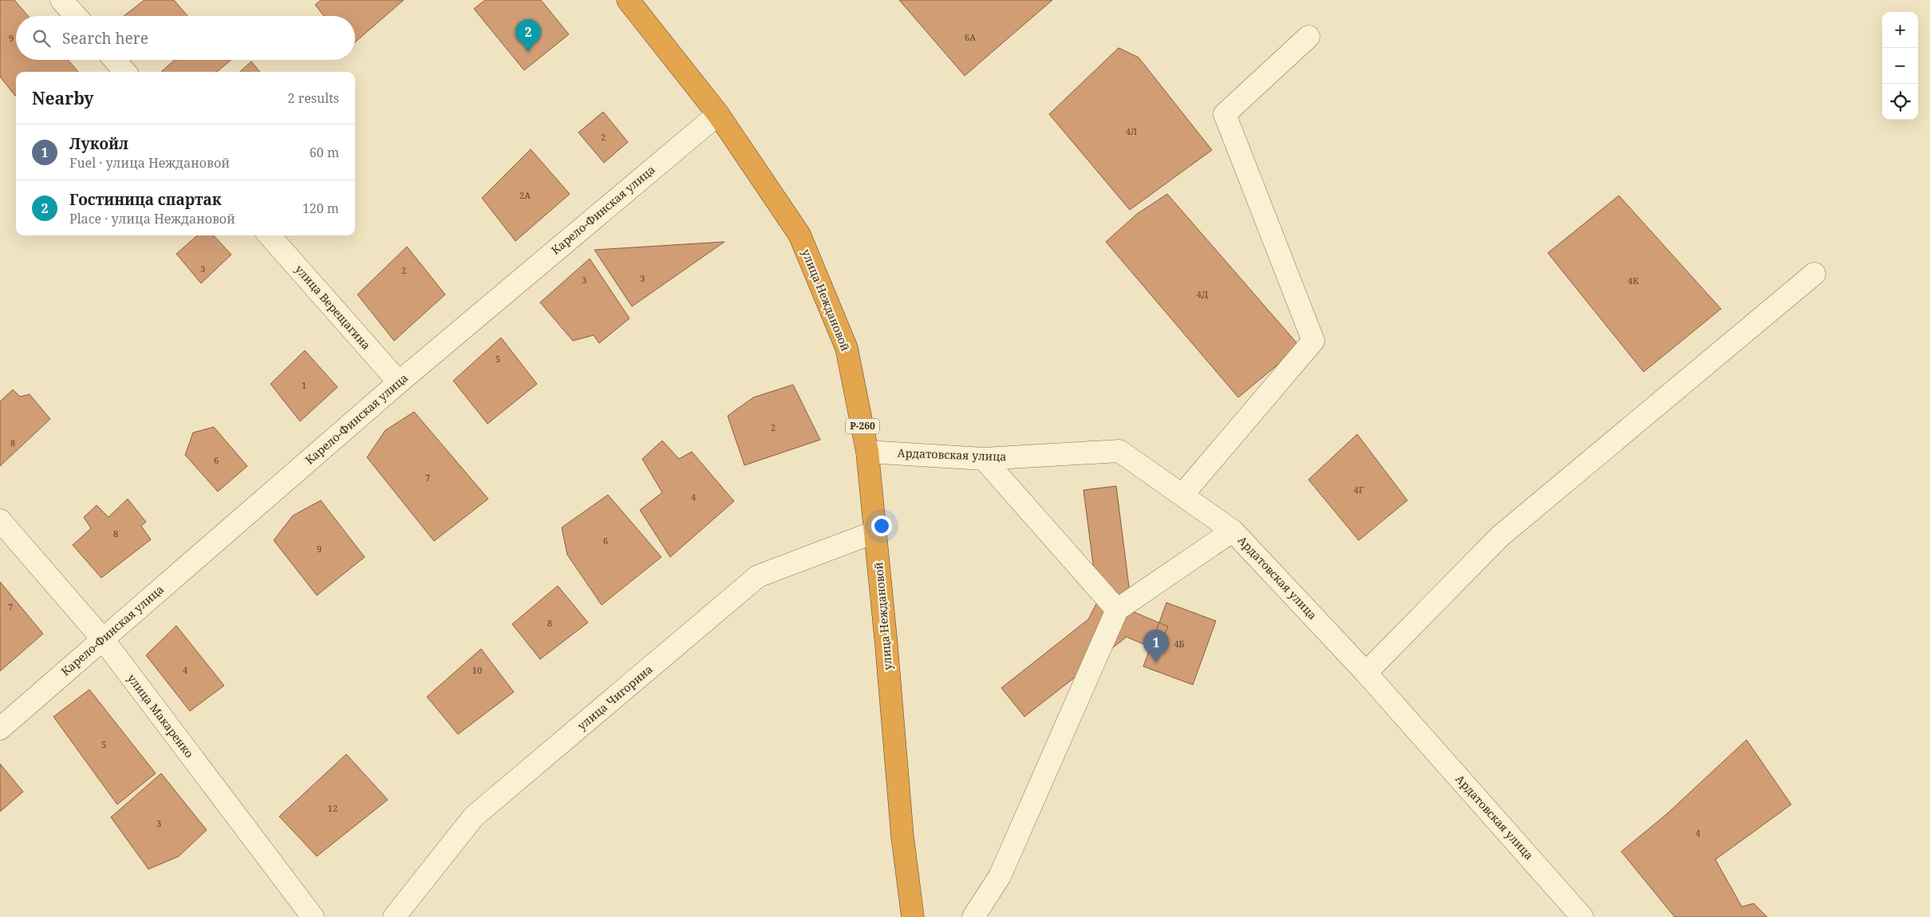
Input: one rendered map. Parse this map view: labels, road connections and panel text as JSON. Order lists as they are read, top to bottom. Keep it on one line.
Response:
{"streets":{"highway":["улица Неждановой","Р-260"],"street":["Карело-Финская улица","улица Верещагина","Ардатовская улица","улица Чигорина","улица Макаренко"]},"crossings":[["Карело-Финская улица","улица Неждановой"],["Карело-Финская улица","улица Верещагина"],["Карело-Финская улица","улица Макаренко"],["улица Неждановой","Ардатовская улица"],["улица Неждановой","улица Чигорина"]],"house_numbers":["6А","9","4Л","2","2А","3","2","3","3","4К","4Д","5","1","2","8","6","7","4Г","4","8","6","9","7","8","4Б","4","10","5","12","3","4"],"page":{"map_buttons":["+","−"],"search":"Search here","pins":["2","1"],"heading":["Nearby","2 results"],"list":[{"mark":"1","name":"Лукойл","note":"Fuel · улица Неждановой","value":"60 m"},{"mark":"2","name":"Гостиница спартак","note":"Place · улица Неждановой","value":"120 m"}]}}
